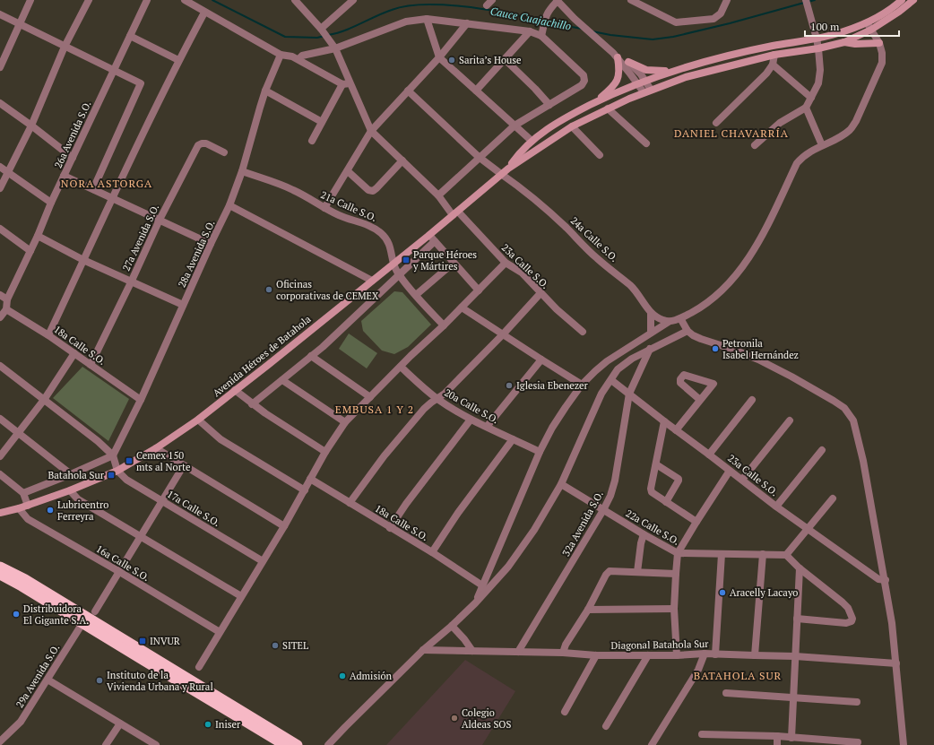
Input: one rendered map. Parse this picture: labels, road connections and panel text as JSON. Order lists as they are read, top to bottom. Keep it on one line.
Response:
{"streets":{"main road":["Avenida Héroes de Batahola"],"street":["26a Avenida S.O.","21a Calle S.O.","27a Avenida S.O.","24a Calle S.O.","28a Avenida S.O.","23a Calle S.O.","18a Calle S.O.","20a Calle S.O.","17a Calle S.O.","32a Avenida S.O.","22a Calle S.O.","16a Calle S.O.","Diagonal Batahola Sur","29a Avenida S.O."]},"crossings":[["26a Avenida S.O.","18a Calle S.O."],["21a Calle S.O.","28a Avenida S.O."],["21a Calle S.O.","Avenida Héroes de Batahola"],["27a Avenida S.O.","18a Calle S.O."],["24a Calle S.O.","Avenida Héroes de Batahola"],["28a Avenida S.O.","18a Calle S.O."],["23a Calle S.O.","Avenida Héroes de Batahola"],["23a Calle S.O.","32a Avenida S.O."],["Avenida Héroes de Batahola","17a Calle S.O."],["Avenida Héroes de Batahola","16a Calle S.O."],["17a Calle S.O.","29a Avenida S.O."],["32a Avenida S.O.","22a Calle S.O."],["32a Avenida S.O.","Diagonal Batahola Sur"],["16a Calle S.O.","29a Avenida S.O."]],"districts":["DANIEL CHAVARRÍA","NORA ASTORGA","EMBUSA 1 Y 2","BATAHOLA SUR"],"water":["Cauce Cuajachillo"],"places":{"other":["Sarita’s House","Oficinas corporativas de CEMEX","Petronila Isabel Hernández","Iglesia Ebenezer","Lubricentro Ferreyra","Aracelly Lacayo","Distribuidora El Gigante S.A.","SITEL","Admisión","Instituto de la Vivienda Urbana y Rural","Colegio Aldeas SOS","Iniser"],"transit":["Parque Héroes y Mártires","Cemex 150 mts al Norte","Batahola Sur","INVUR"]},"scale_bar":"100 m"}
